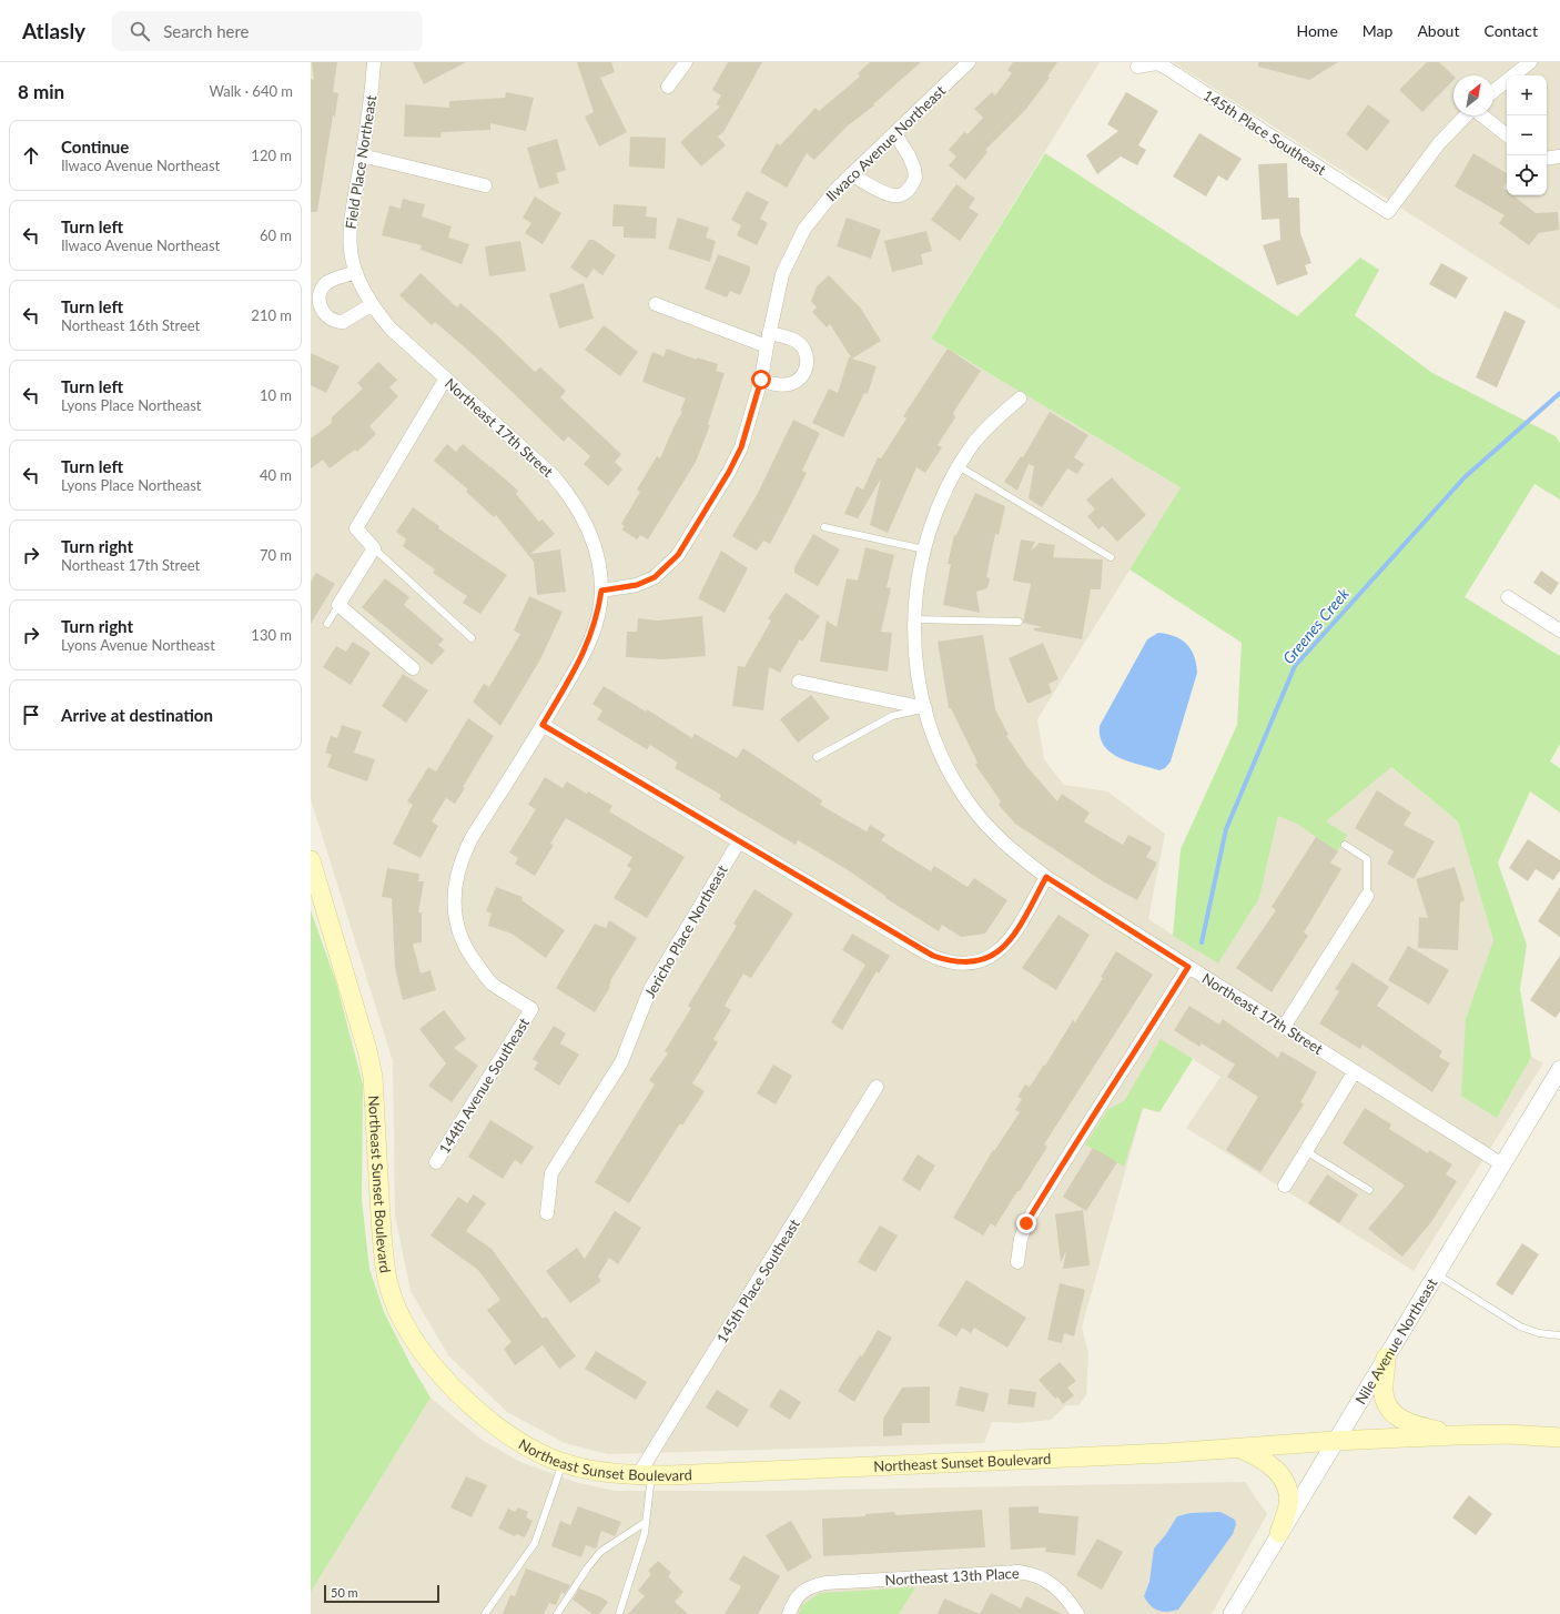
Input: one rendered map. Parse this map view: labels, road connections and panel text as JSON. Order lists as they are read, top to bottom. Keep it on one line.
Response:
{"streets":{"main road":["Northeast Sunset Boulevard"],"street":["145th Place Southeast","Ilwaco Avenue Northeast","Field Place Northeast","Northeast 17th Street","Jericho Place Northeast","144th Avenue Southeast","Nile Avenue Northeast","Northeast 13th Place"]},"crossings":[["145th Place Southeast","Northeast Sunset Boulevard"],["Ilwaco Avenue Northeast","Northeast 17th Street"],["Field Place Northeast","Northeast 17th Street"],["Northeast 17th Street","Nile Avenue Northeast"],["Northeast Sunset Boulevard","Nile Avenue Northeast"]],"water":["Greenes Creek"],"scale_bar":"50 m","north":"top right","page":{"header":"Atlasly","search":"Search here","nav":["Home","Map","About","Contact"],"heading":["8 min","Walk · 640 m"],"map_buttons":["+","−"],"list":[["Continue","Ilwaco Avenue Northeast","120 m"],["Turn left","Ilwaco Avenue Northeast","60 m"],["Turn left","Northeast 16th Street","210 m"],["Turn left","Lyons Place Northeast","10 m"],["Turn left","Lyons Place Northeast","40 m"],["Turn right","Northeast 17th Street","70 m"],["Turn right","Lyons Avenue Northeast","130 m"],"Arrive at destination"],"scale":"50 m"}}
